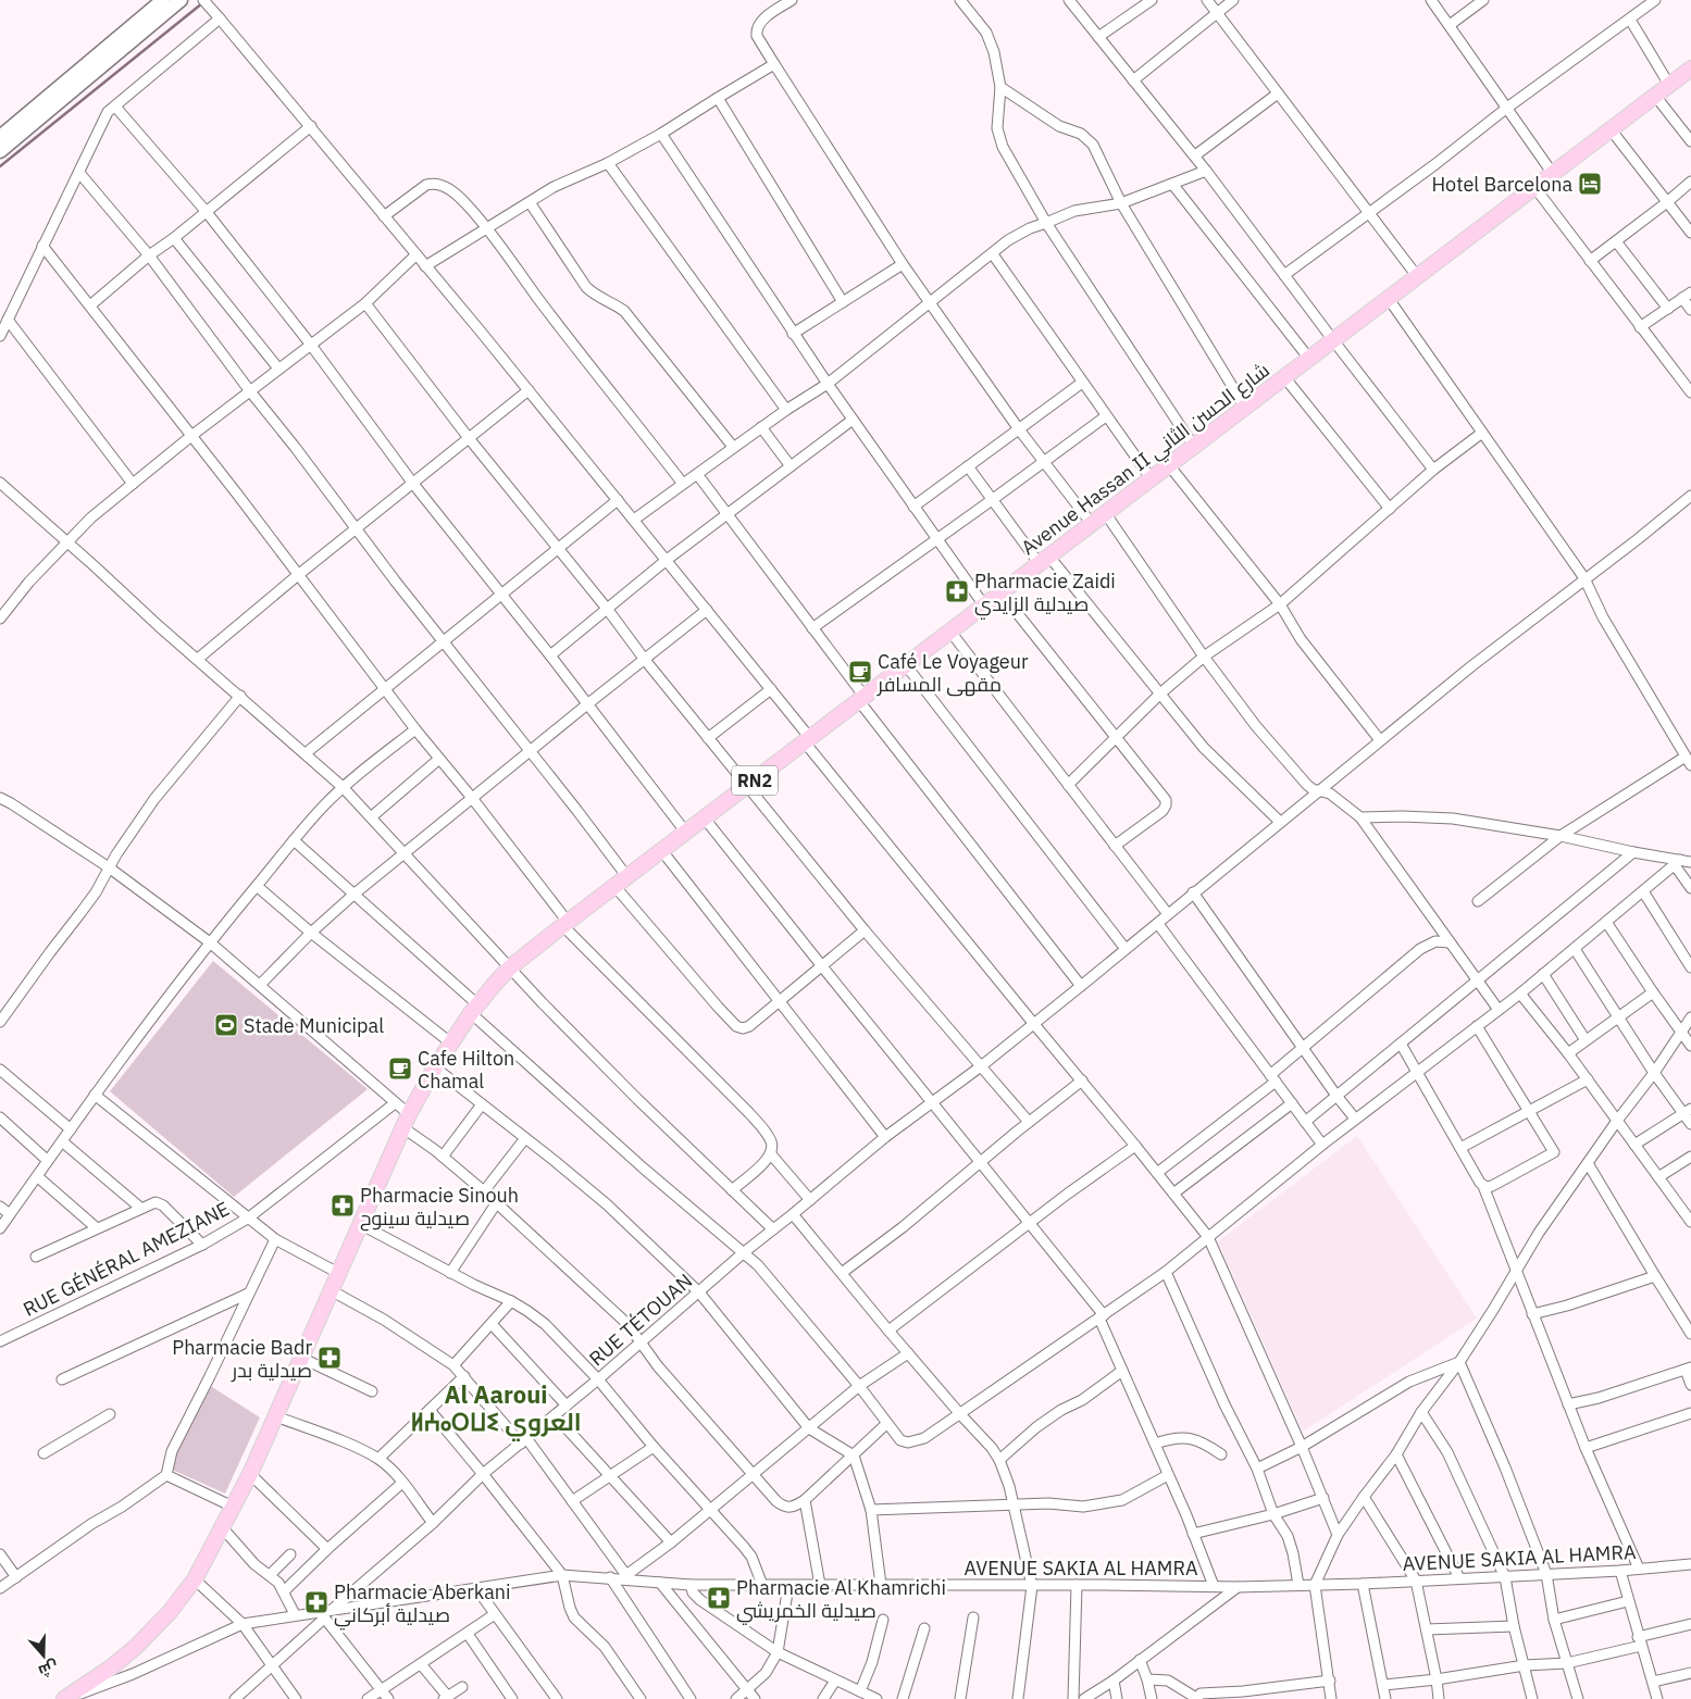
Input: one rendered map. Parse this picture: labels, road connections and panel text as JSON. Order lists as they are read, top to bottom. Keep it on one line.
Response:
{"streets":{"main road":["Avenue Hassan II شارع الحسن الثاني","RN2"],"street":["RUE GÉNÉRAL AMEZIANE","RUE TÉTOUAN","AVENUE SAKIA AL HAMRA"]},"crossings":[["Avenue Hassan II شارع الحسن الثاني","AVENUE SAKIA AL HAMRA"]],"districts":["Al Aaroui ⵍⵄⴰⵔⵡⵉ العروي"],"places":{"hotel":["Hotel Barcelona"],"pharmacy":["Pharmacie Zaidi صيدلية الزايدي","Pharmacie Sinouh صيدلية سينوح","Pharmacie Badr صيدلية بدر","Pharmacie Al Khamrichi صيدلية الخمريشي","Pharmacie Aberkani صيدلية أبركاني"],"cafe":["Café Le Voyageur مقهى المسافر","Cafe Hilton Chamal"],"sports":["Stade Municipal"]},"north":"bottom"}
